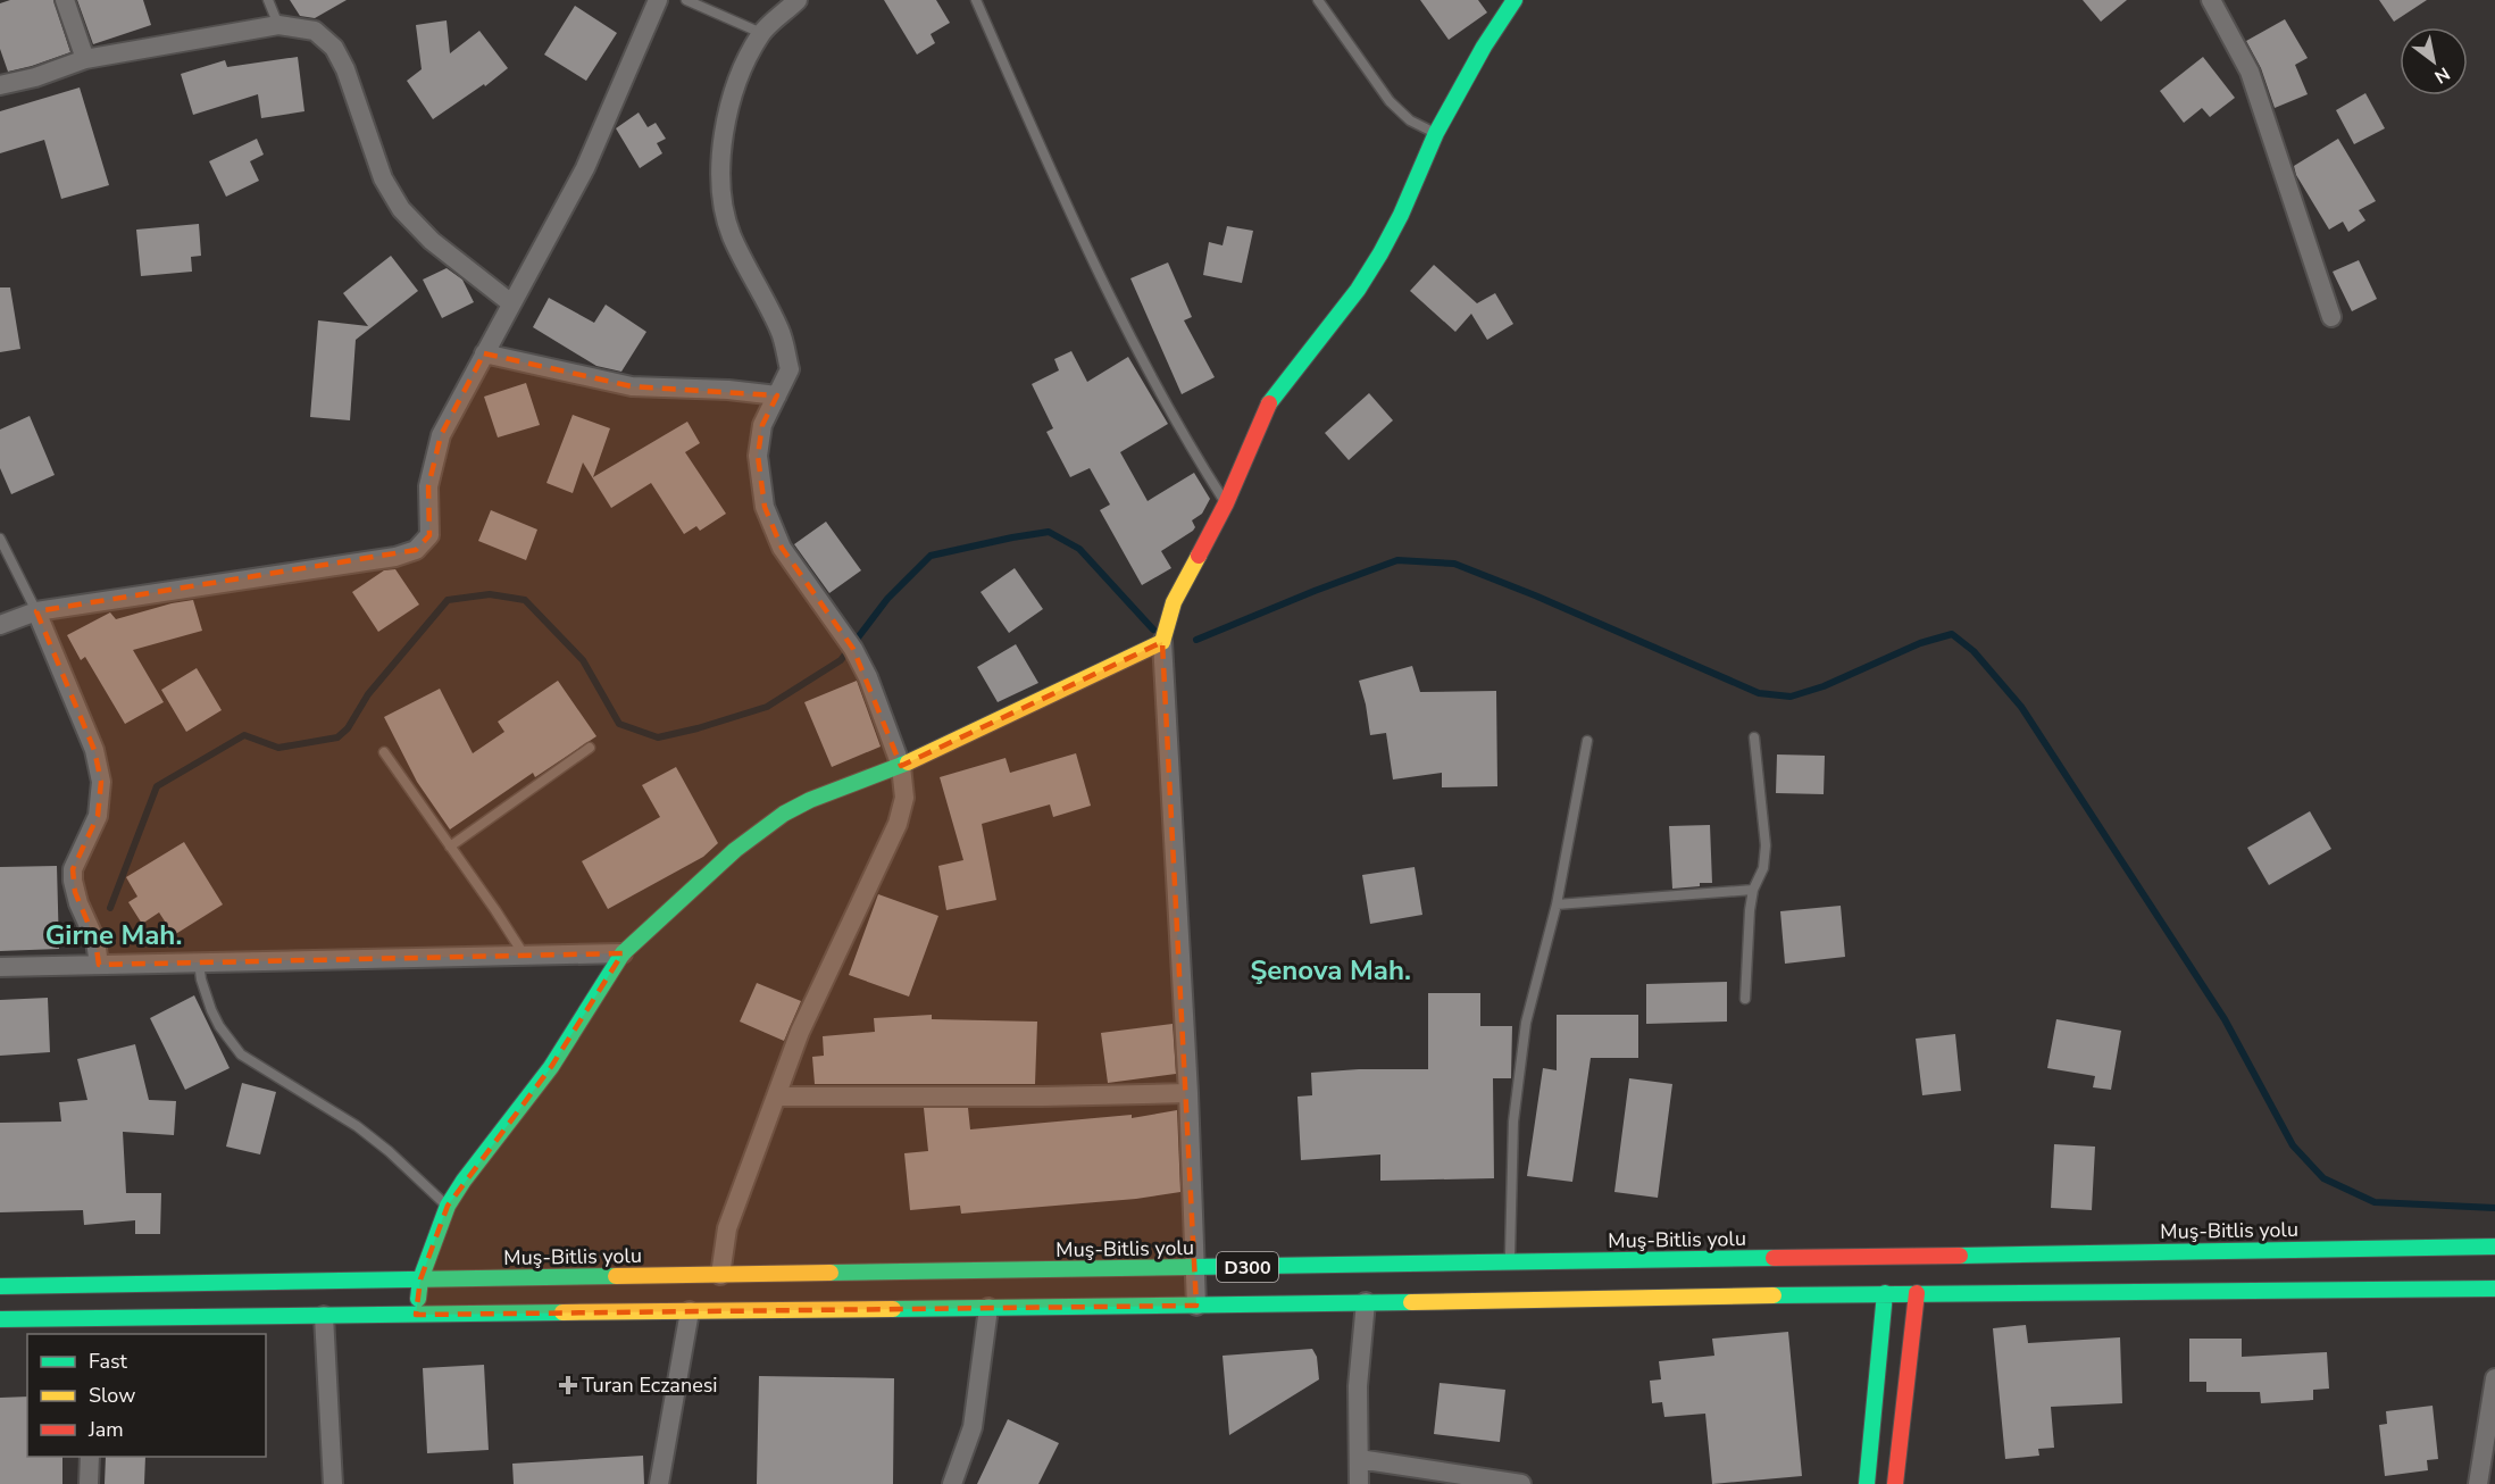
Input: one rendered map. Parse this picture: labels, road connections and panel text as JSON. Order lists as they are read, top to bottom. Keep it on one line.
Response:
{"streets":{"main road":["Muş-Bitlis yolu","D300"]},"districts":["Girne Mah.","Şenova Mah."],"places":{"health":["Turan Eczanesi"]},"legend":["Fast","Slow","Jam"],"north":"bottom right"}
